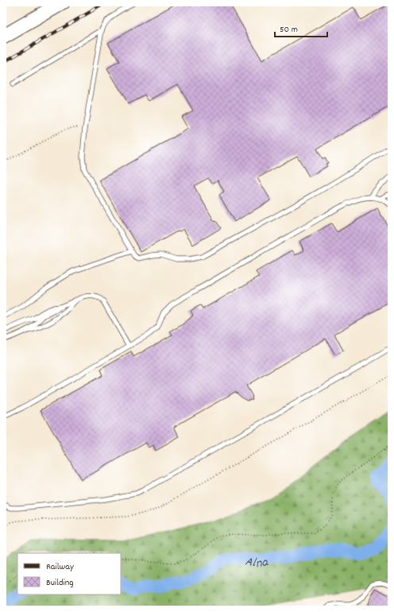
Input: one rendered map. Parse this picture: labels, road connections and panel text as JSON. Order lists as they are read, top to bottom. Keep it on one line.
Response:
{"water":["Alna"],"legend":["Railway","Building"],"scale_bar":"50 m"}
